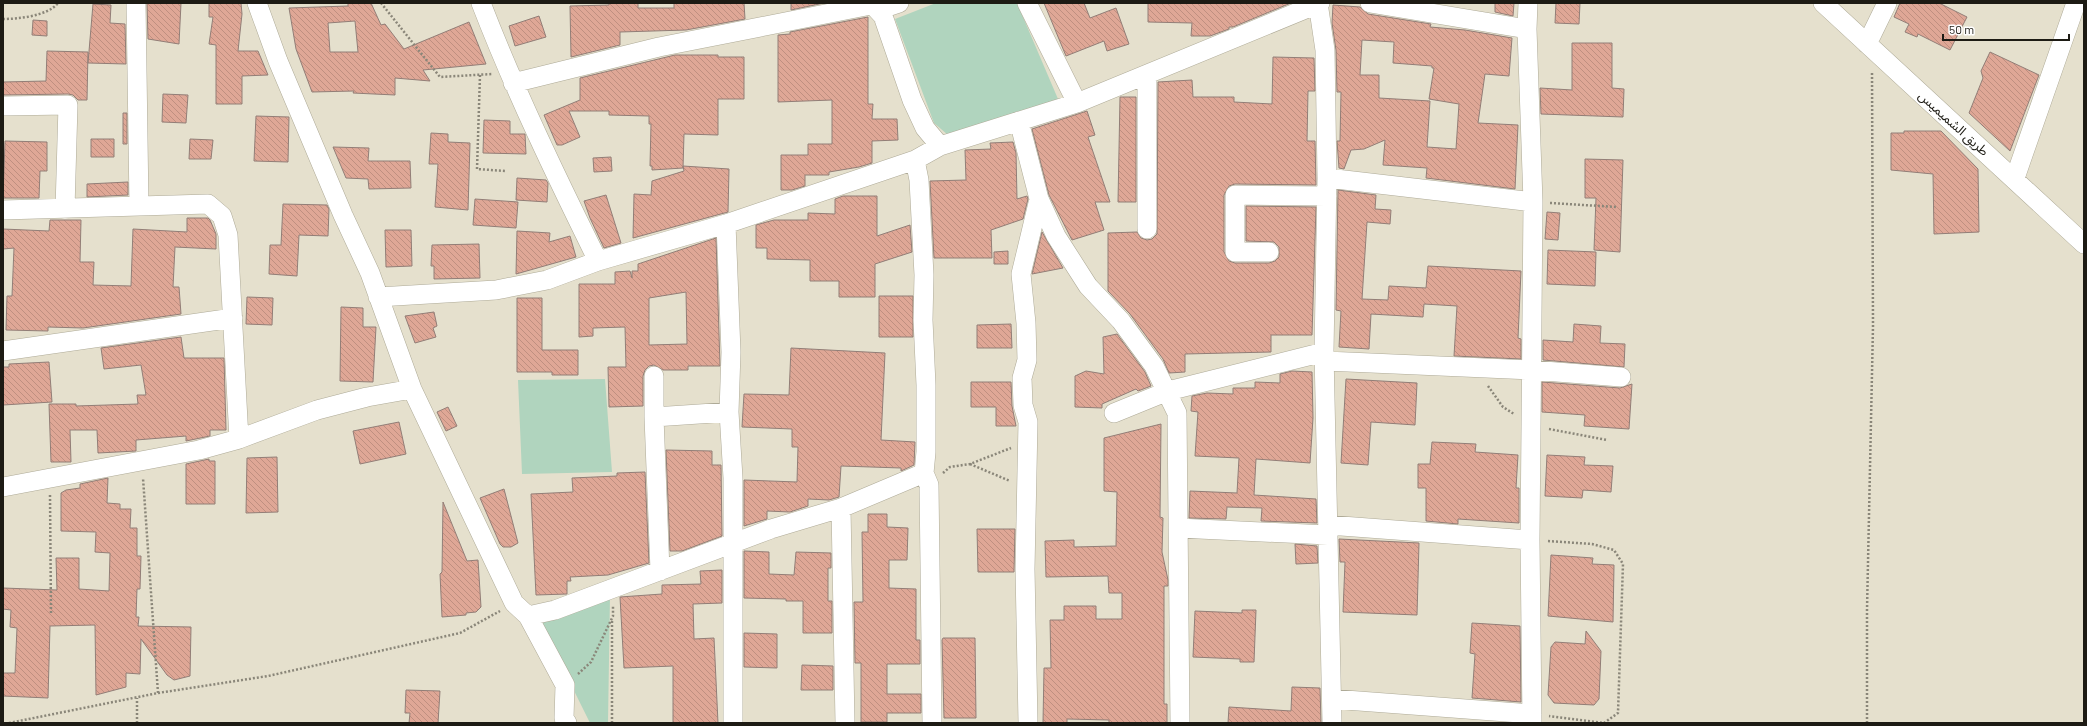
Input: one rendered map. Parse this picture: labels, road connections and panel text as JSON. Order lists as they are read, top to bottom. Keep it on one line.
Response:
{"streets":{"street":["طريق الشميميس"]},"scale_bar":"50 m"}
